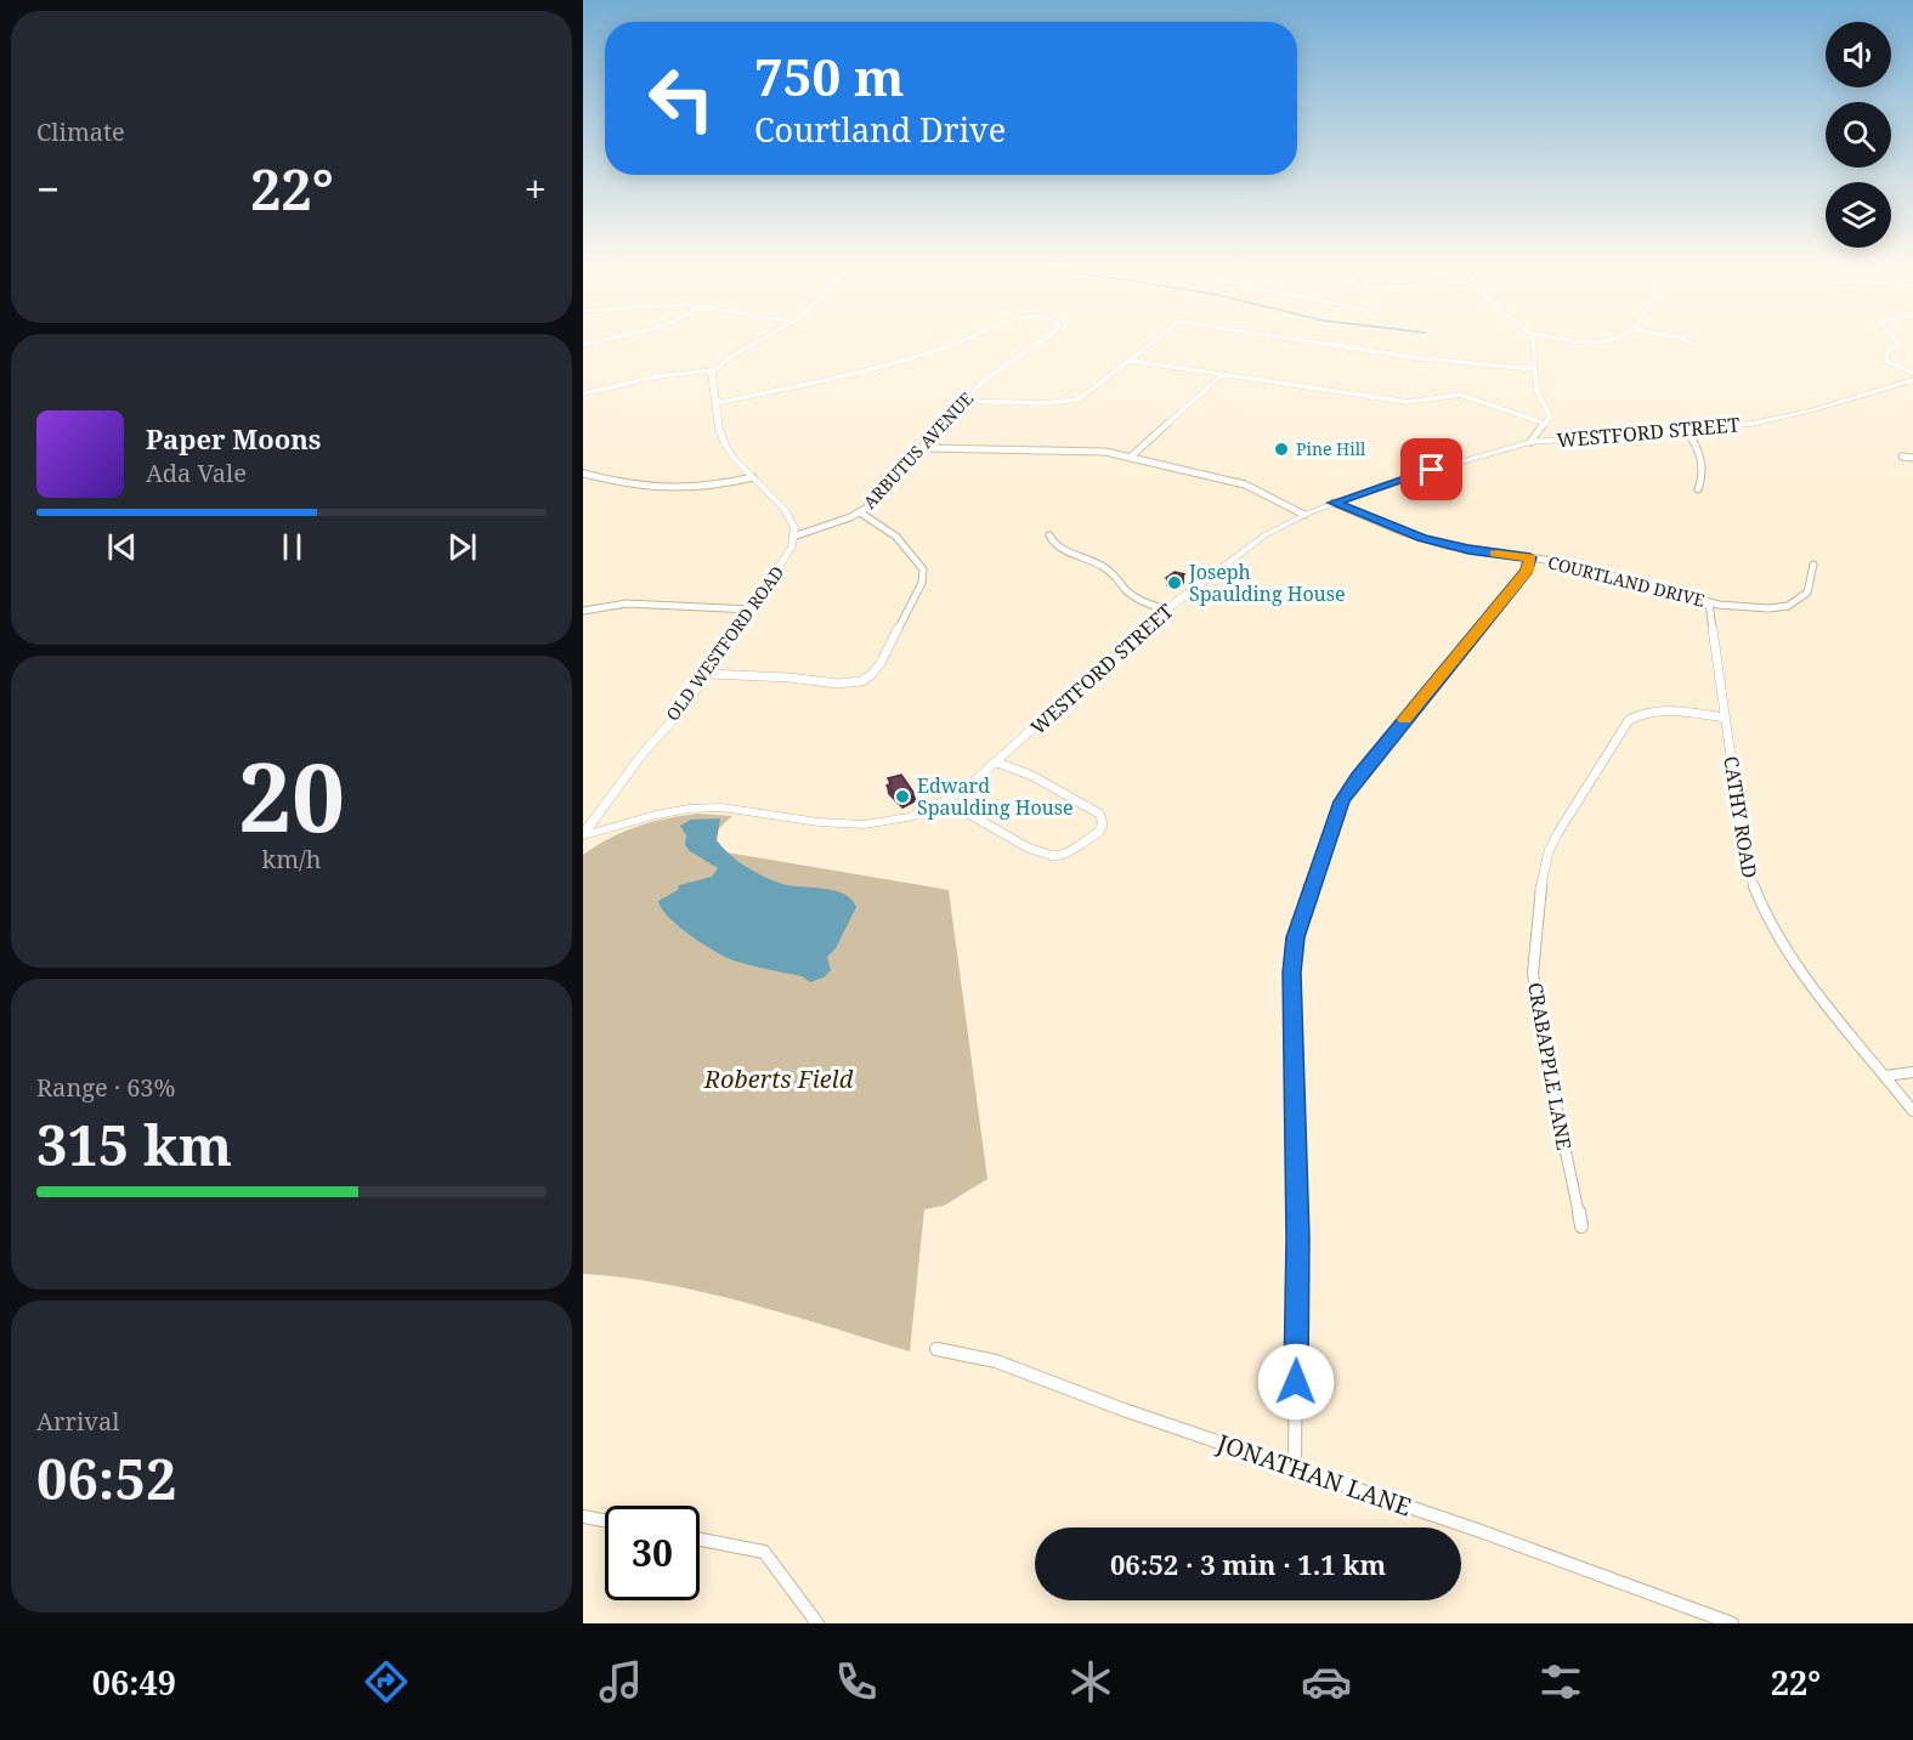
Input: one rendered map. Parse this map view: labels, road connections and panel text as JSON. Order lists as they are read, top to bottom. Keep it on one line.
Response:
{"streets":{"main road":["WESTFORD STREET","OLD WESTFORD ROAD"],"street":["ARBUTUS AVENUE","COURTLAND DRIVE","CATHY ROAD","CRABAPPLE LANE","JONATHAN LANE"]},"crossings":[["WESTFORD STREET","COURTLAND DRIVE"],["WESTFORD STREET","OLD WESTFORD ROAD"],["ARBUTUS AVENUE","OLD WESTFORD ROAD"],["COURTLAND DRIVE","CATHY ROAD"],["CATHY ROAD","CRABAPPLE LANE"]],"parks":["Roberts Field"],"places":["Pine Hill","Joseph Spaulding House","Edward Spaulding House"],"page":{"tile":["Climate",["20","km/h"],["Range · 63%","315 km"],["Arrival","06:52"]],"turn":["750 m","Courtland Drive"],"heat":["−","22°","+"],"song":["Paper Moons","Ada Vale"],"limit":"30","trip":"06:52 · 3 min · 1.1 km","tabs":["06:49","22°"]}}
